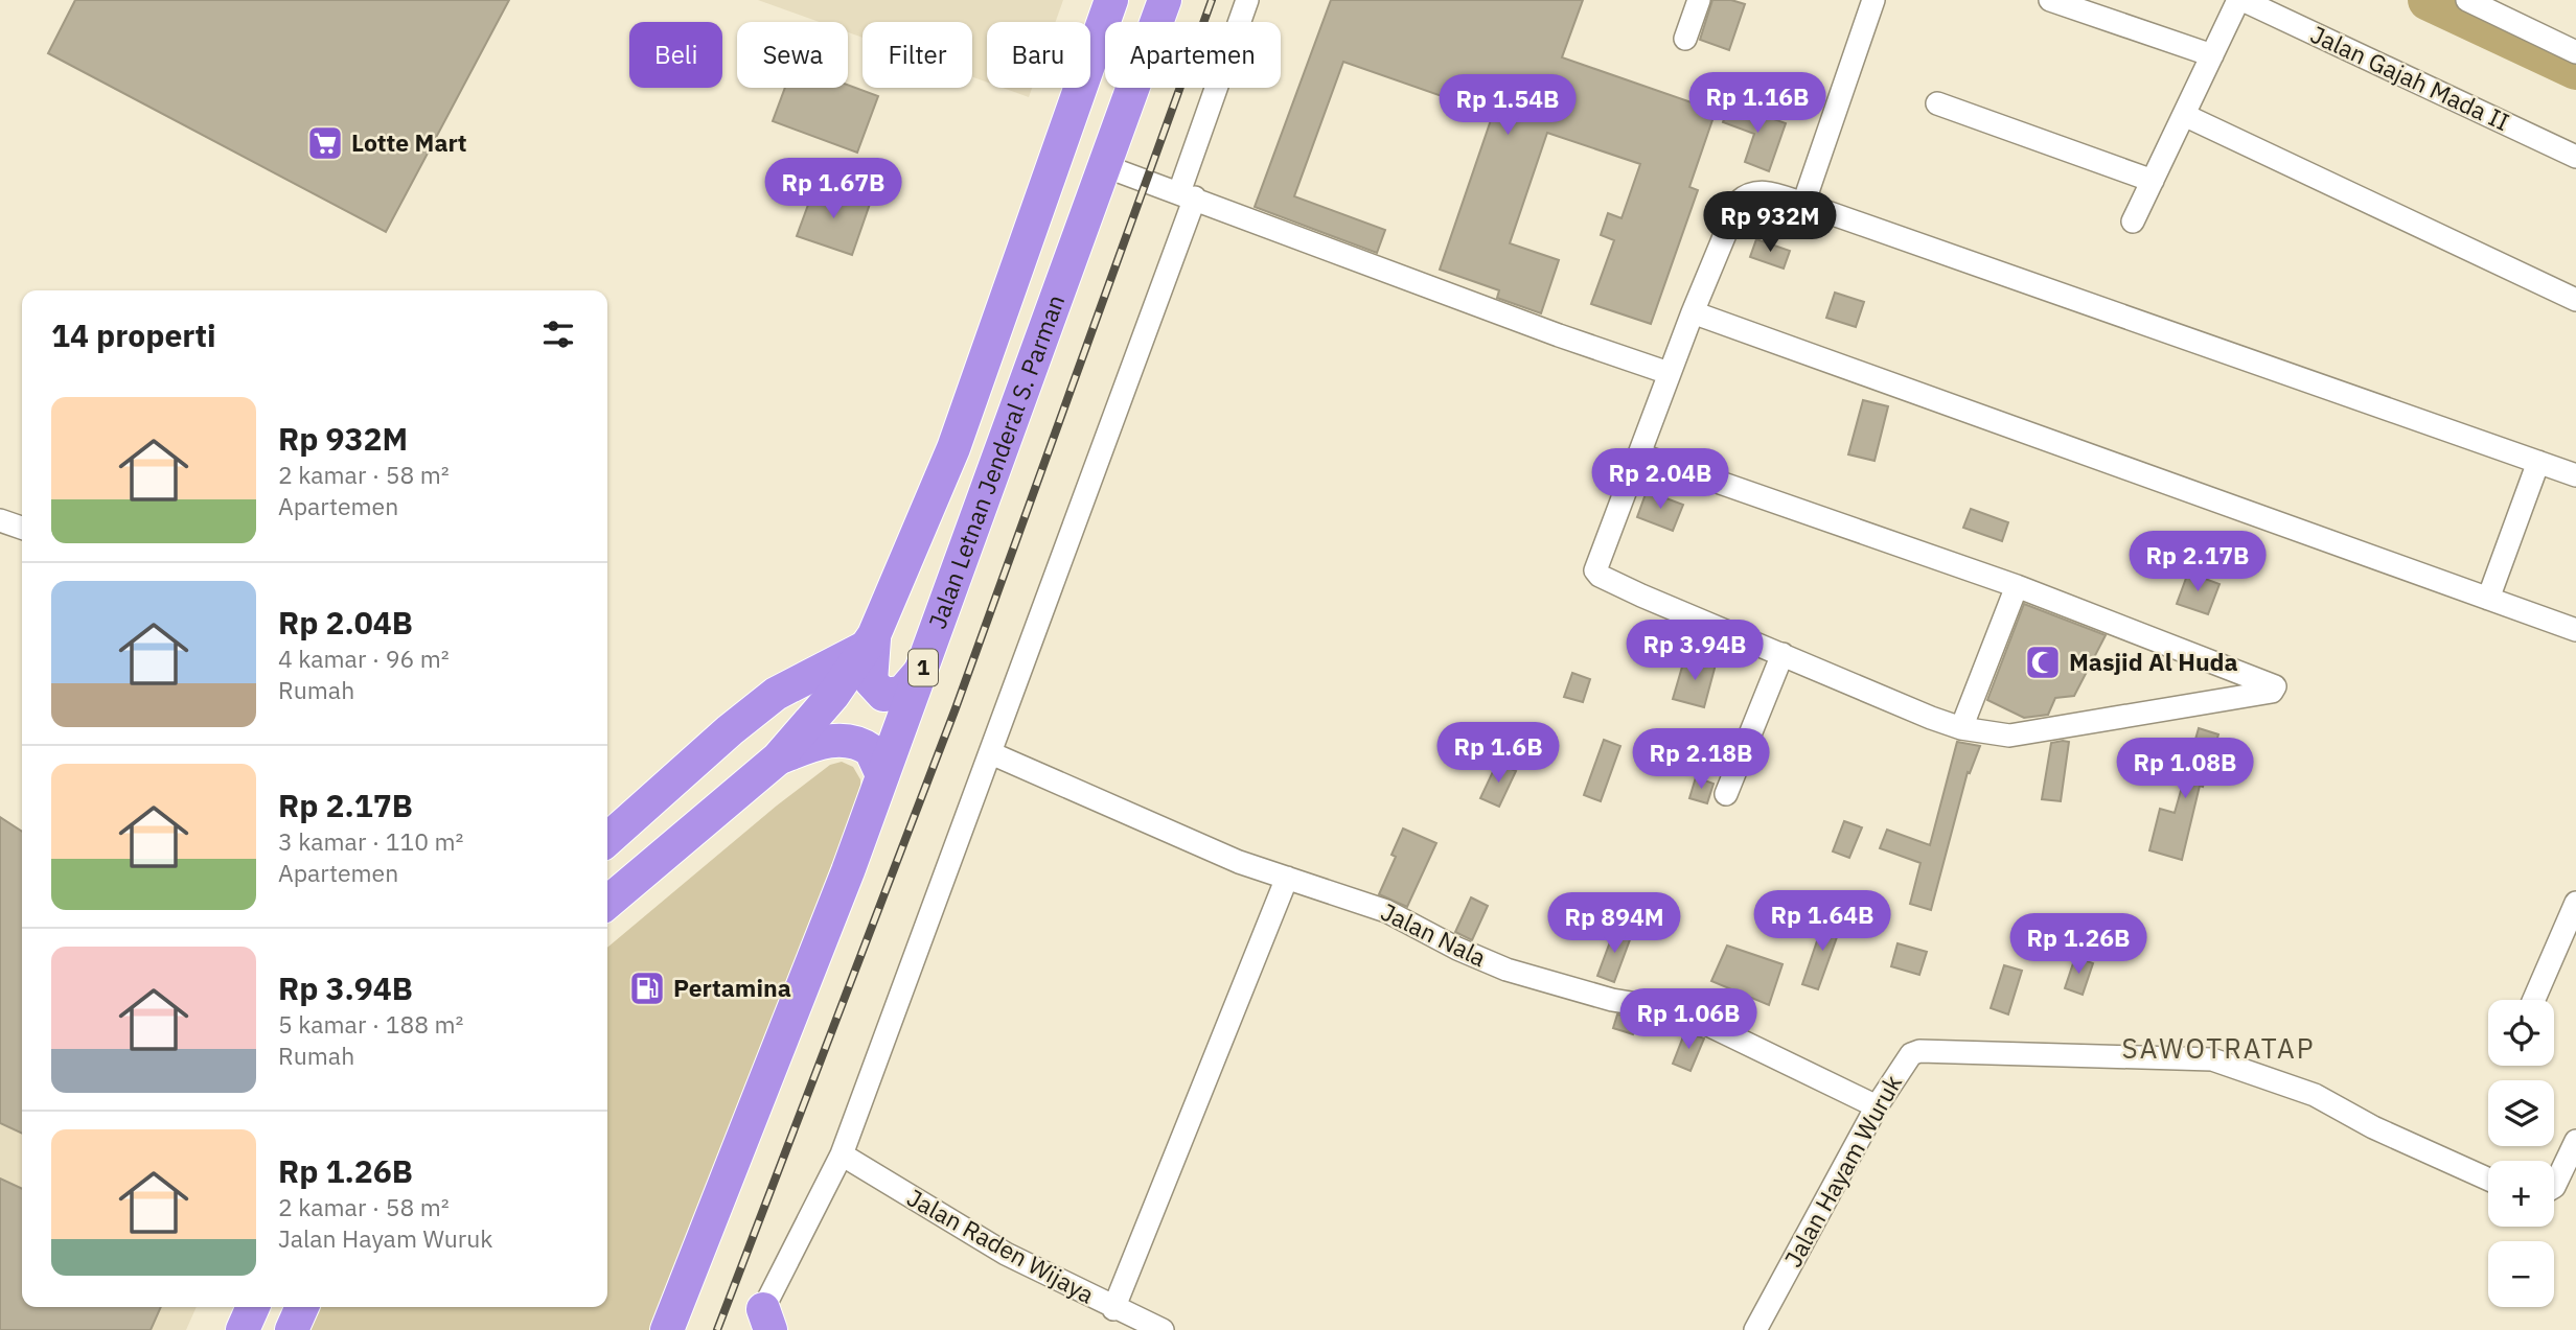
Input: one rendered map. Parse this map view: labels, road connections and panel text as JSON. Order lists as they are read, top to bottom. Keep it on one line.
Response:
{"streets":{"highway":["Jalan Letnan Jenderal S. Parman","1"],"street":["Jalan Gajah Mada II","Jalan Nala","Jalan Hayam Wuruk","Jalan Raden Wijaya"]},"crossings":[["Jalan Nala","Jalan Hayam Wuruk"]],"districts":["SAWOTRATAP"],"places":{"supermarket":["Lotte Mart"],"mosque":["Masjid Al Huda"],"fuel station":["Pertamina"]},"page":{"chip":["Beli","Sewa","Filter","Baru","Apartemen"],"price":["Rp 1.16B","Rp 1.54B","Rp 1.67B","Rp 932M","Rp 2.04B","Rp 2.17B","Rp 3.94B","Rp 1.6B","Rp 2.18B","Rp 1.08B","Rp 1.64B","Rp 894M","Rp 1.26B","Rp 1.06B"],"heading":"14 properti","list":[{"name":"Rp 932M","note":"2 kamar · 58 m² · Apartemen"},{"name":"Rp 2.04B","note":"4 kamar · 96 m² · Rumah"},{"name":"Rp 2.17B","note":"3 kamar · 110 m² · Apartemen"},{"name":"Rp 3.94B","note":"5 kamar · 188 m² · Rumah"},{"name":"Rp 1.26B","note":"2 kamar · 58 m² · Jalan Hayam Wuruk"}],"map_buttons":["+","−"]}}
